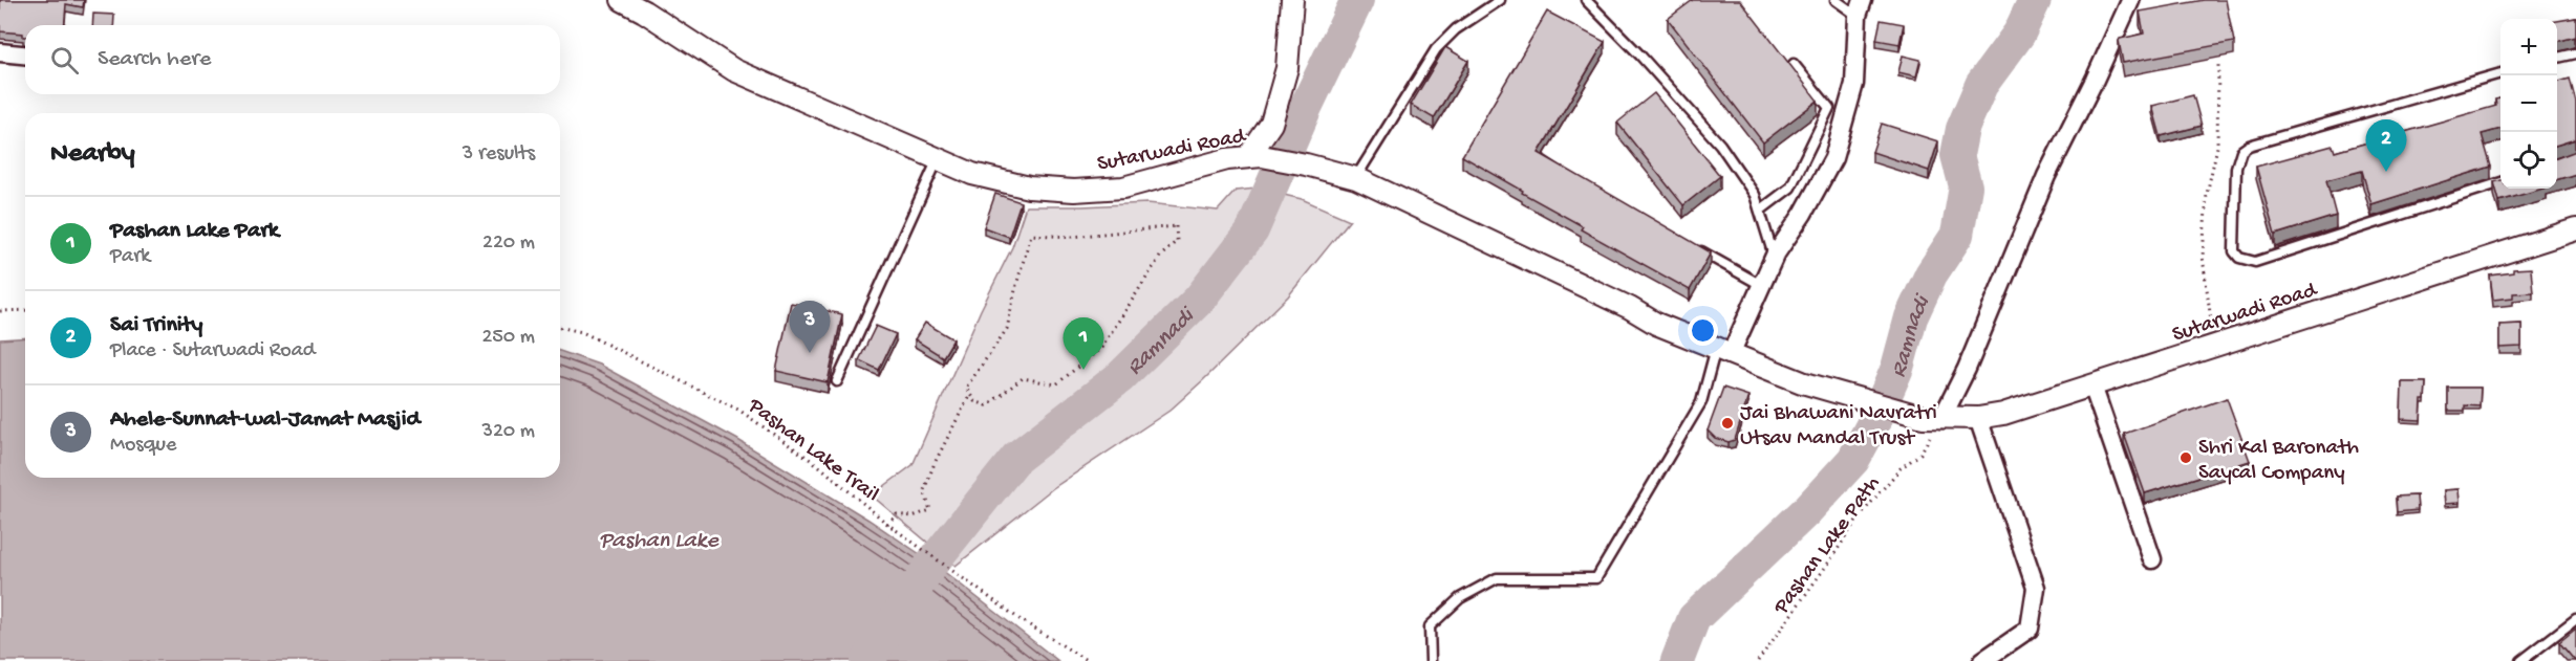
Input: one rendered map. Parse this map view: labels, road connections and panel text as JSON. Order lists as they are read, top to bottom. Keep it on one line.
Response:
{"streets":{"street":["Sutarwadi Road"],"path":["Pashan Lake Trail","Pashan Lake Path"]},"crossings":[["Sutarwadi Road","Pashan Lake Path"]],"water":["Ramnadi","Pashan Lake"],"places":["Jai Bhawani Navratri Utsav Mandal Trust","Shri Kal Baronath Saycal Company"],"page":{"map_buttons":["+","−"],"search":"Search here","heading":["Nearby","3 results"],"pins":["2","3","1"],"list":[{"mark":"1","name":"Pashan Lake Park","note":"Park","value":"220 m"},{"mark":"2","name":"Sai Trinity","note":"Place · Sutarwadi Road","value":"250 m"},{"mark":"3","name":"Ahele-Sunnat-wal-Jamat Masjid","note":"Mosque","value":"320 m"}]}}
